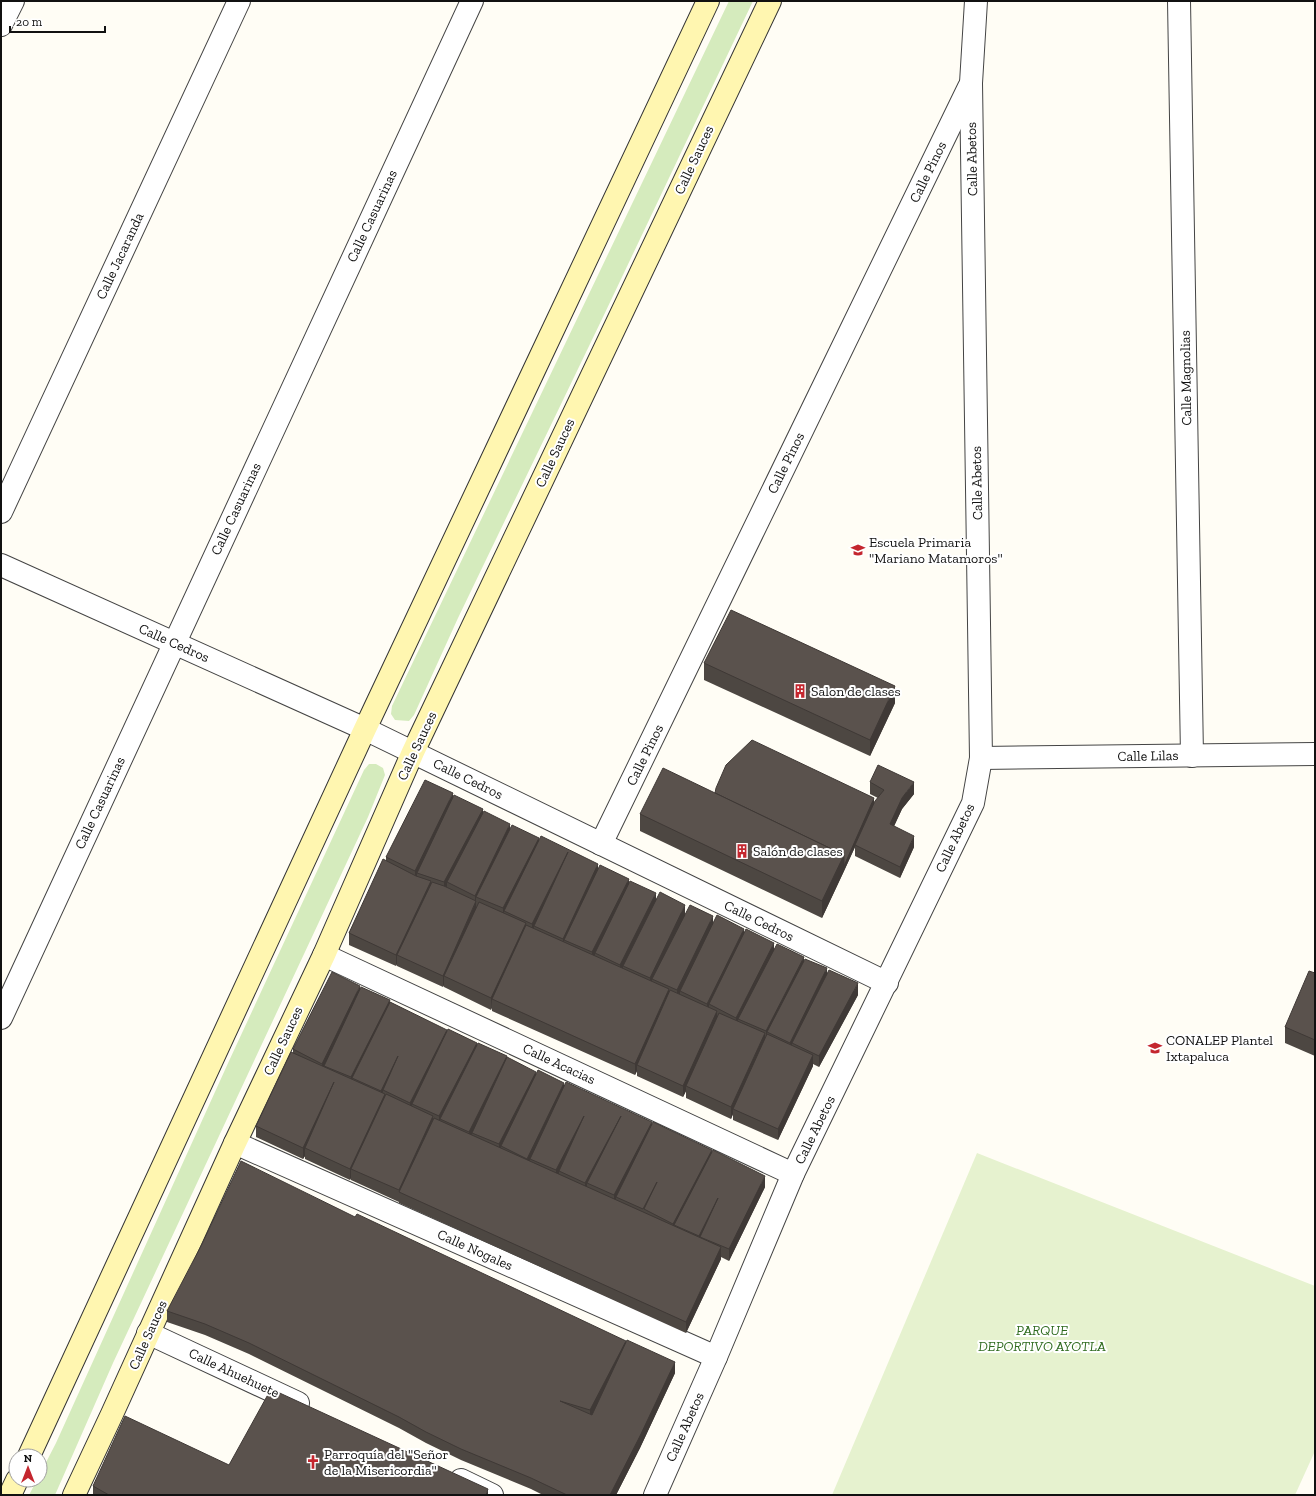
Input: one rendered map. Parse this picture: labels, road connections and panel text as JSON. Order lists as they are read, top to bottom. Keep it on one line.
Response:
{"streets":{"street":["Calle Abetos","Calle Sauces","Calle Pinos","Calle Casuarinas","Calle Jacaranda","Calle Magnolias","Calle Cedros","Calle Lilas","Calle Acacias","Calle Nogales","Calle Ahuehuete"]},"crossings":[["Calle Abetos","Calle Pinos"],["Calle Abetos","Calle Cedros"],["Calle Abetos","Calle Lilas"],["Calle Abetos","Calle Acacias"],["Calle Abetos","Calle Nogales"],["Calle Sauces","Calle Cedros"],["Calle Sauces","Calle Acacias"],["Calle Sauces","Calle Nogales"],["Calle Sauces","Calle Ahuehuete"],["Calle Pinos","Calle Cedros"],["Calle Casuarinas","Calle Cedros"],["Calle Magnolias","Calle Lilas"]],"parks":["PARQUE DEPORTIVO AYOTLA"],"places":{"school or university":["Escuela Primaria \"Mariano Matamoros\"","CONALEP Plantel Ixtapaluca"],"building":["Salon de clases","Salón de clases"],"church":["Parroquía del \"Señor de la Misericordia\""]},"scale_bar":"20 m","north":"top"}
